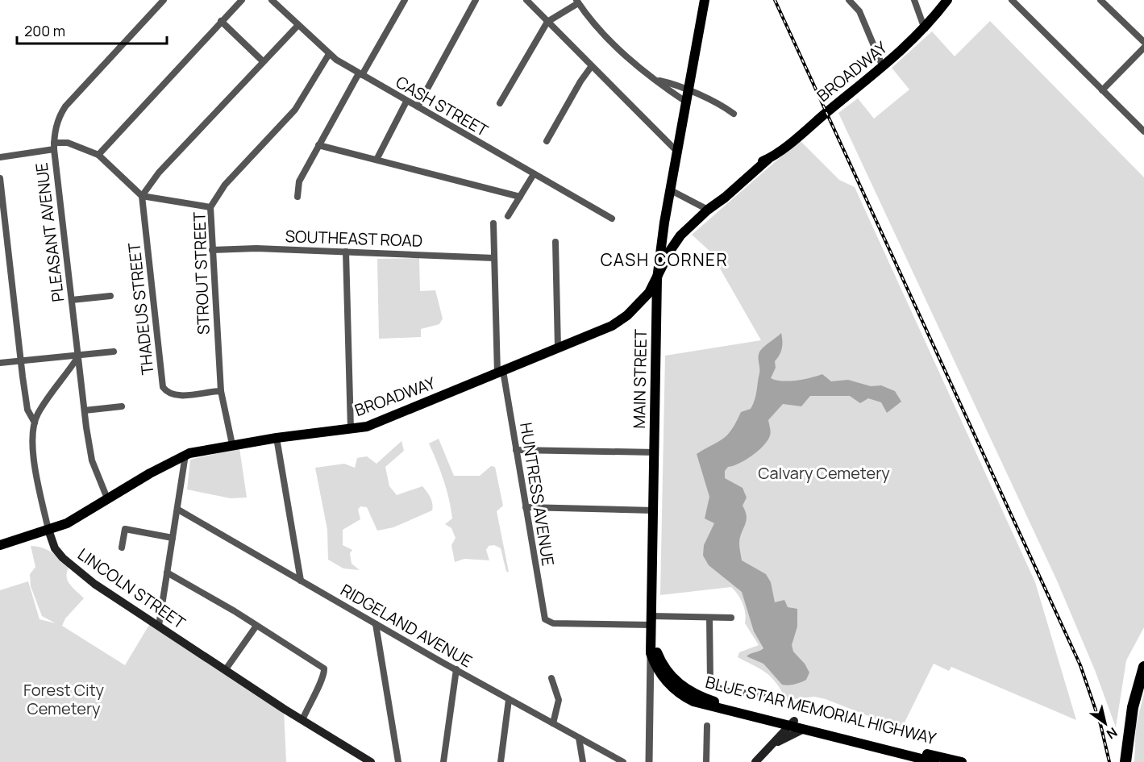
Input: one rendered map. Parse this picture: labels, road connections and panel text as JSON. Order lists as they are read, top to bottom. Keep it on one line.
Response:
{"streets":{"main road":["BROADWAY","MAIN STREET","LINCOLN STREET","BLUE STAR MEMORIAL HIGHWAY"],"street":["CASH STREET","PLEASANT AVENUE","SOUTHEAST ROAD","STROUT STREET","THADEUS STREET","HUNTRESS AVENUE","RIDGELAND AVENUE"]},"crossings":[["BROADWAY","PLEASANT AVENUE"],["BROADWAY","STROUT STREET"],["BROADWAY","MAIN STREET"],["BROADWAY","HUNTRESS AVENUE"],["BROADWAY","LINCOLN STREET"],["CASH STREET","STROUT STREET"],["PLEASANT AVENUE","LINCOLN STREET"],["SOUTHEAST ROAD","STROUT STREET"],["SOUTHEAST ROAD","HUNTRESS AVENUE"],["STROUT STREET","THADEUS STREET"],["MAIN STREET","HUNTRESS AVENUE"],["MAIN STREET","BLUE STAR MEMORIAL HIGHWAY"],["HUNTRESS AVENUE","BLUE STAR MEMORIAL HIGHWAY"]],"districts":["CASH CORNER"],"parks":["Calvary Cemetery","Forest City Cemetery"],"scale_bar":"200 m","north":"bottom right"}
